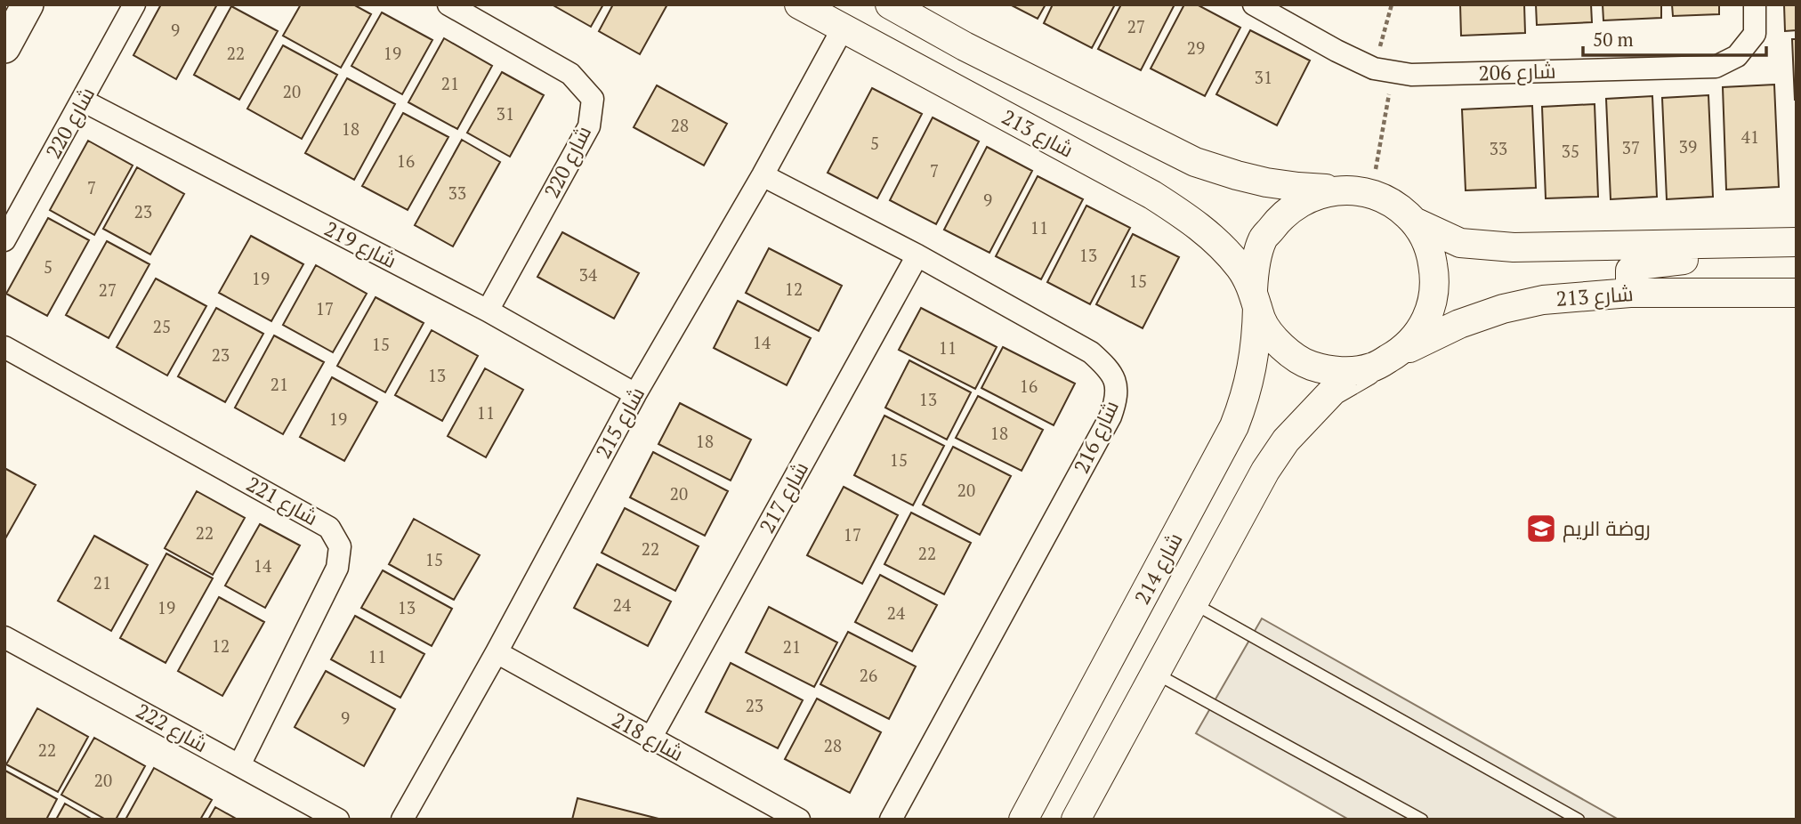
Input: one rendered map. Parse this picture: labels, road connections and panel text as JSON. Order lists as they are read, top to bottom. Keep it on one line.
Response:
{"streets":{"street":["شارع 206","شارع 220","شارع 213","شارع 219","شارع 215","شارع 216","شارع 217","شارع 221","شارع 214","شارع 222","شارع 218"]},"crossings":[["شارع 220","شارع 219"],["شارع 213","شارع 215"],["شارع 213","شارع 214"],["شارع 219","شارع 215"],["شارع 215","شارع 216"],["شارع 215","شارع 218"],["شارع 216","شارع 217"],["شارع 217","شارع 218"],["شارع 221","شارع 222"]],"places":{"school or university":["روضة الريم"]},"house_numbers":["27","9","29","22","19","31","21","20","31","28","18","41","5","39","37","33","35","16","7","7","33","9","23","11","13","5","34","19","15","12","27","17","25","14","15","11","23","13","21","16","13","11","19","18","18","15","20","20","22","17","22","22","15","14","21","24","19","13","24","12","21","11","26","23","9","28","22","20"],"scale_bar":"50 m"}
